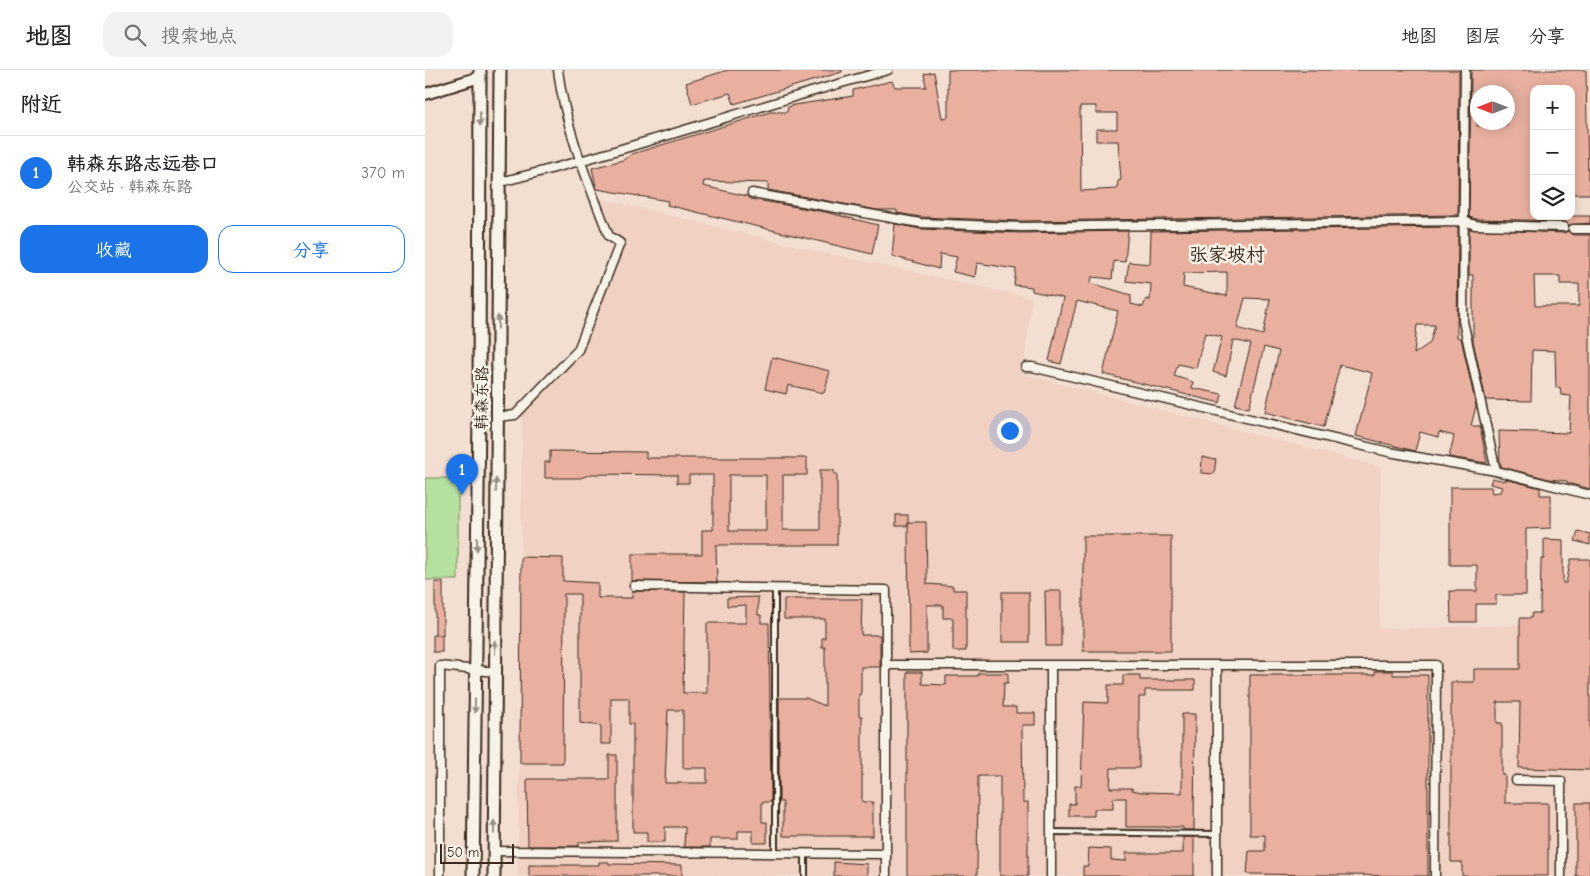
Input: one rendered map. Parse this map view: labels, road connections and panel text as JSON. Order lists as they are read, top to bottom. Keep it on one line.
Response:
{"streets":{"main road":["韩森东路"]},"districts":["张家坡村"],"scale_bar":"50 m","north":"left","page":{"header":"地图","search":"搜索地点","nav":["地图","图层","分享"],"heading":"附近","map_buttons":["+","−"],"list":[{"mark":"1","name":"韩森东路志远巷口","note":"公交站 · 韩森东路","value":"370 m"}],"buttons":["收藏","分享"],"pins":"1","scale":"50 m"}}
